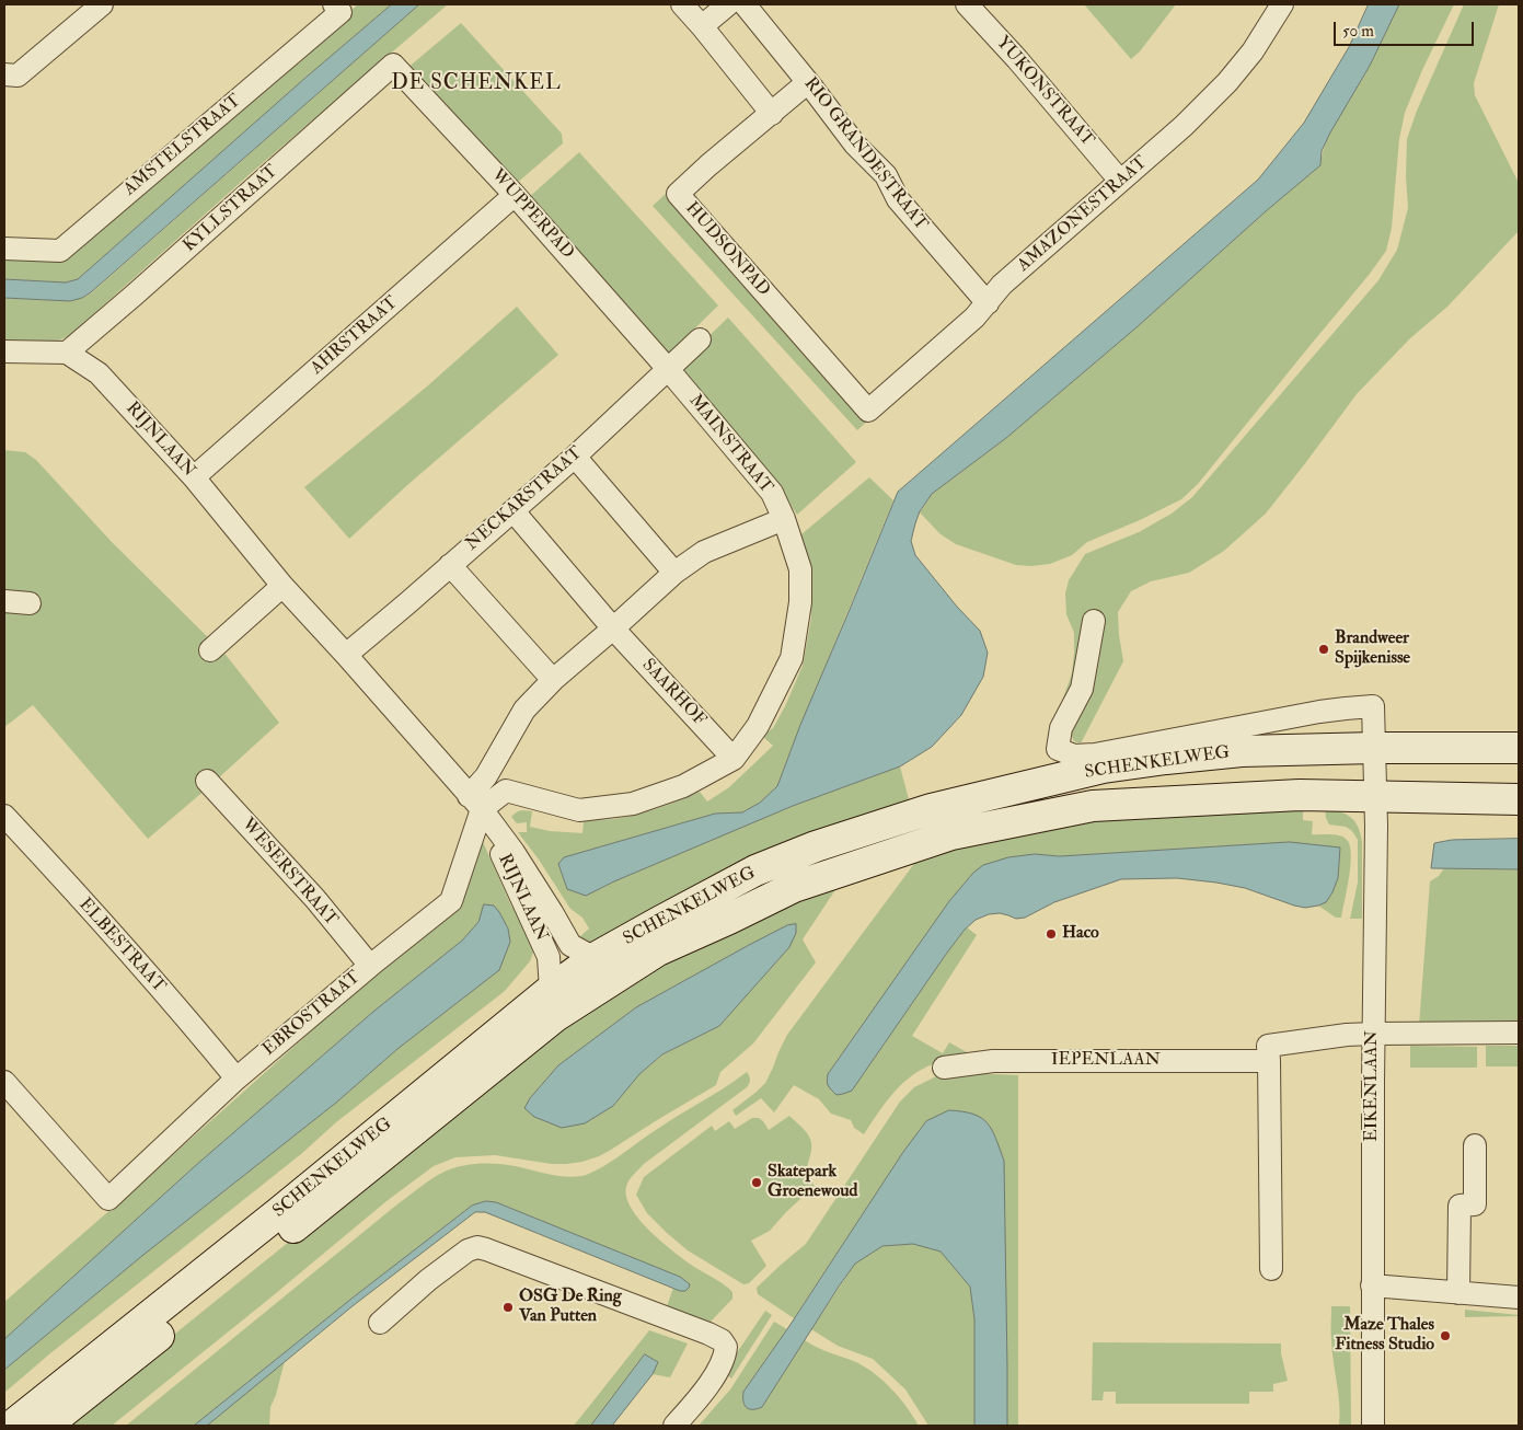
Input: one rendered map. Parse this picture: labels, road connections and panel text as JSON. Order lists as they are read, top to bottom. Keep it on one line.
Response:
{"streets":{"main road":["SCHENKELWEG"],"street":["YUKONSTRAAT","AMSTELSTRAAT","RIO GRANDESTRAAT","KYLLSTRAAT","WUPPERPAD","AMAZONESTRAAT","HUDSONPAD","AHRSTRAAT","RIJNLAAN","MAINSTRAAT","NECKARSTRAAT","SAARHOF","WESERSTRAAT","ELBESTRAAT","EBROSTRAAT","IEPENLAAN","EIKENLAAN"]},"crossings":[["YUKONSTRAAT","AMAZONESTRAAT"],["RIO GRANDESTRAAT","AMAZONESTRAAT"],["RIO GRANDESTRAAT","HUDSONPAD"],["KYLLSTRAAT","WUPPERPAD"],["KYLLSTRAAT","RIJNLAAN"],["WUPPERPAD","AHRSTRAAT"],["WUPPERPAD","MAINSTRAAT"],["WUPPERPAD","NECKARSTRAAT"],["AMAZONESTRAAT","HUDSONPAD"],["AHRSTRAAT","RIJNLAAN"],["RIJNLAAN","MAINSTRAAT"],["RIJNLAAN","NECKARSTRAAT"],["RIJNLAAN","SCHENKELWEG"],["RIJNLAAN","EBROSTRAAT"],["MAINSTRAAT","NECKARSTRAAT"],["MAINSTRAAT","SAARHOF"],["MAINSTRAAT","EBROSTRAAT"],["NECKARSTRAAT","SAARHOF"],["SCHENKELWEG","EIKENLAAN"],["WESERSTRAAT","EBROSTRAAT"],["ELBESTRAAT","EBROSTRAAT"]],"districts":["DE SCHENKEL"],"places":["Brandweer Spijkenisse","Haco","Skatepark Groenewoud","OSG De Ring Van Putten","Maze Thales Fitness Studio"],"scale_bar":"50 m"}
